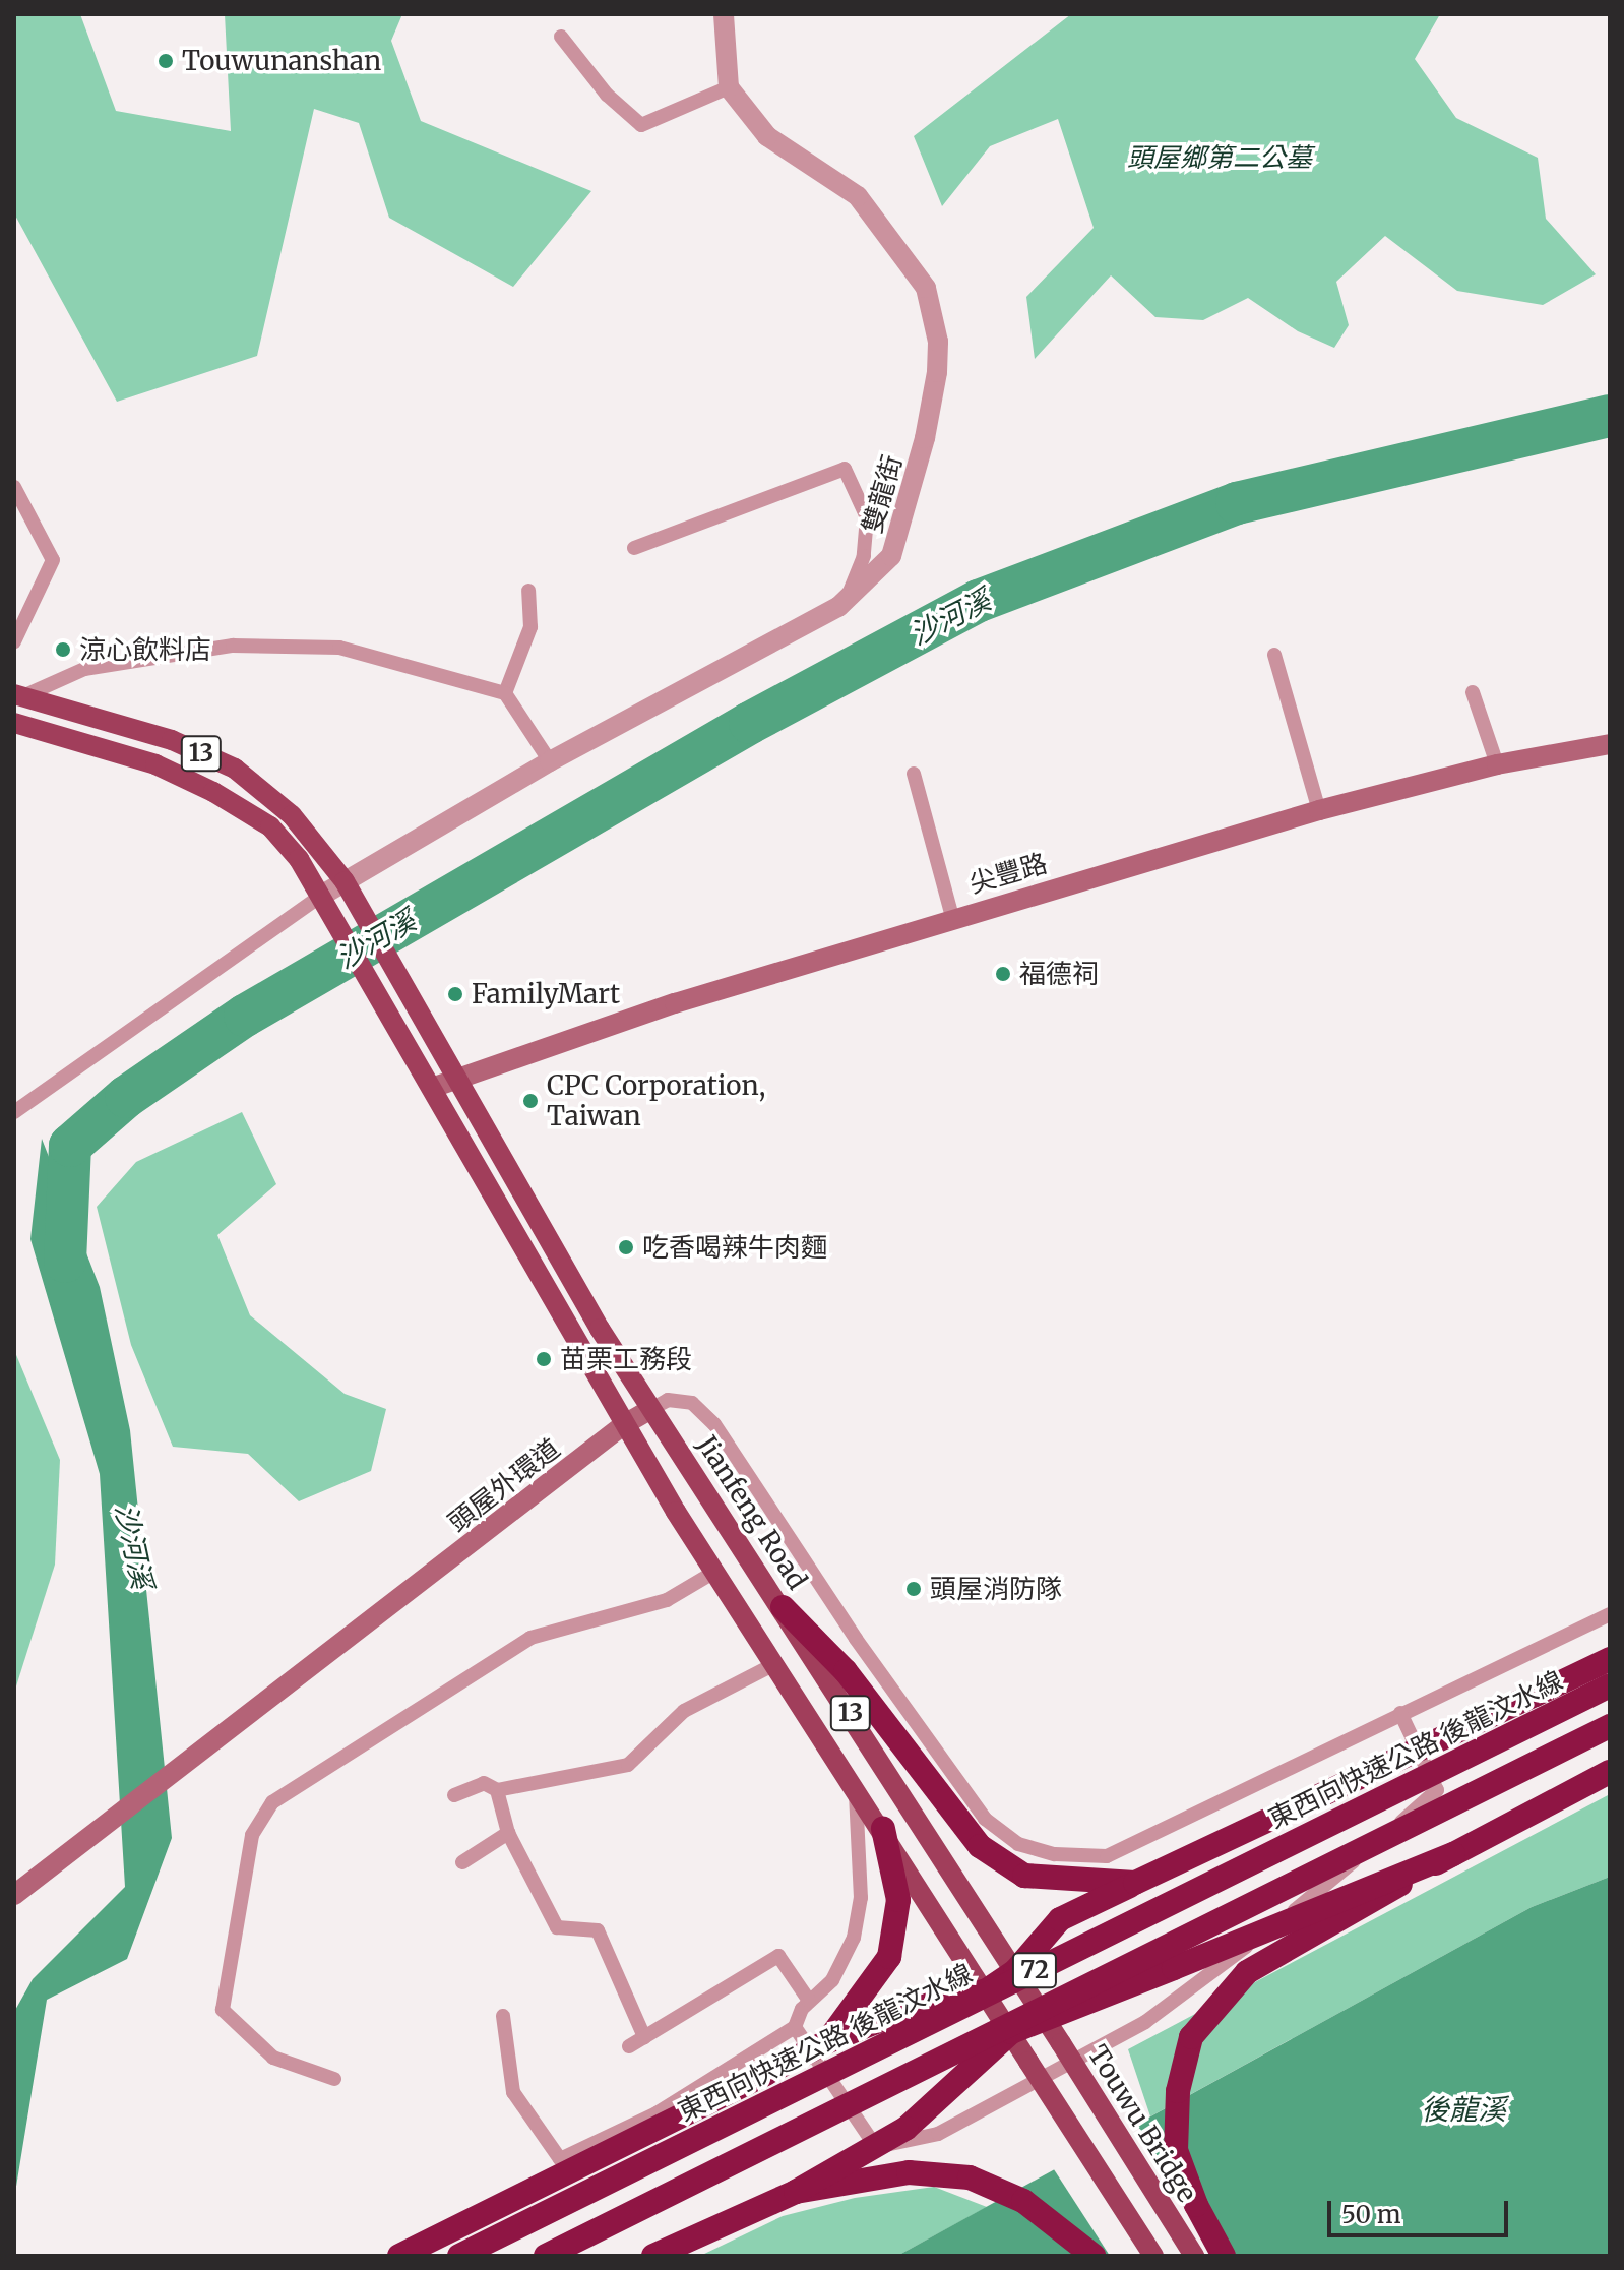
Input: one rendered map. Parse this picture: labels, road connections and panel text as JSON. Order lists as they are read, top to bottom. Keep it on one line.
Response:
{"streets":{"highway":["東西向快速公路 後龍汶水線","72"],"main road":["13","Jianfeng Road","Touwu Bridge"],"street":["雙龍街","尖豐路","頭屋外環道"]},"crossings":[["雙龍街","13"],["雙龍街","Jianfeng Road"],["13","尖豐路"],["13","頭屋外環道"],["13","Jianfeng Road"],["尖豐路","Jianfeng Road"],["頭屋外環道","Jianfeng Road"],["Jianfeng Road","Touwu Bridge"]],"water":["沙河溪","後龍溪"],"parks":["頭屋鄉第二公墓"],"places":["Touwunanshan","涼心飲料店","福德祠","FamilyMart","CPC Corporation, Taiwan","吃香喝辣牛肉麵","苗栗工務段","頭屋消防隊"],"scale_bar":"50 m"}
